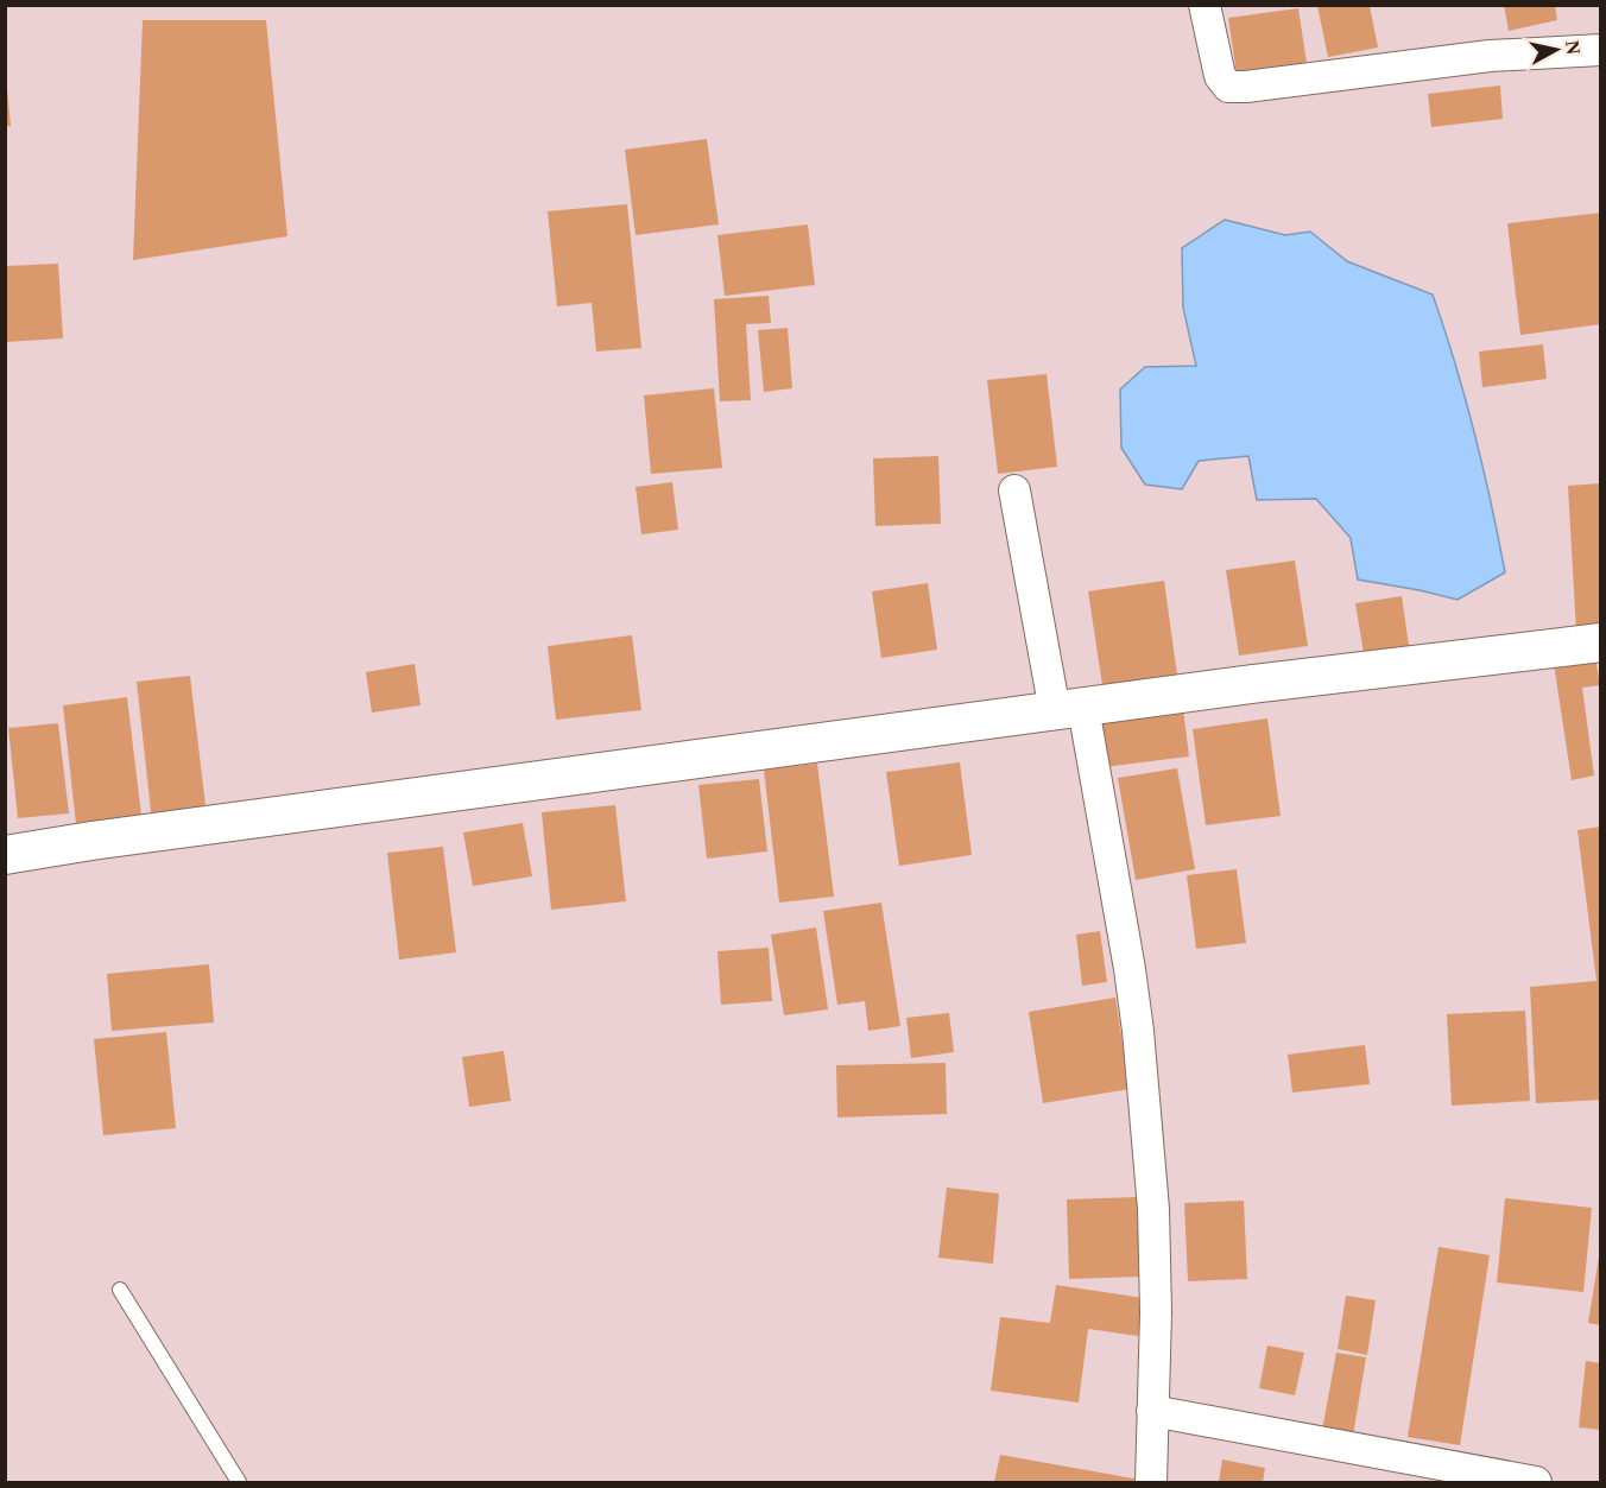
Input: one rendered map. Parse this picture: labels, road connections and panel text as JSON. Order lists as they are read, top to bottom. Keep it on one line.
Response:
{"north":"right"}
